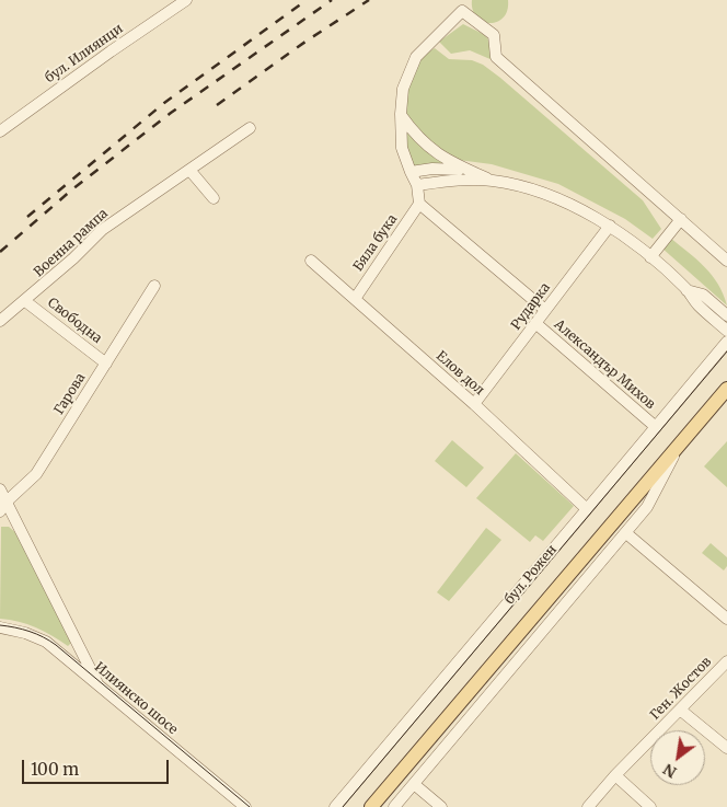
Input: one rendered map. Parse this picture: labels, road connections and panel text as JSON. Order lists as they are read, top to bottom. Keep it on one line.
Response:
{"streets":{"main road":["бул. Рожен"],"street":["бул. Илиянци","Военна рампа","Бяла бука","Рударка","Свободна","Александър Михов","Елов дол","Гарова","Ген. Жостов","Илиянско шосе"]},"crossings":[["Военна рампа","Свободна"],["Бяла бука","Александър Михов"],["Бяла бука","Елов дол"],["Рударка","Александър Михов"],["Рударка","Елов дол"],["Свободна","Гарова"],["Александър Михов","бул. Рожен"],["Елов дол","бул. Рожен"]],"scale_bar":"100 m","north":"bottom left"}
